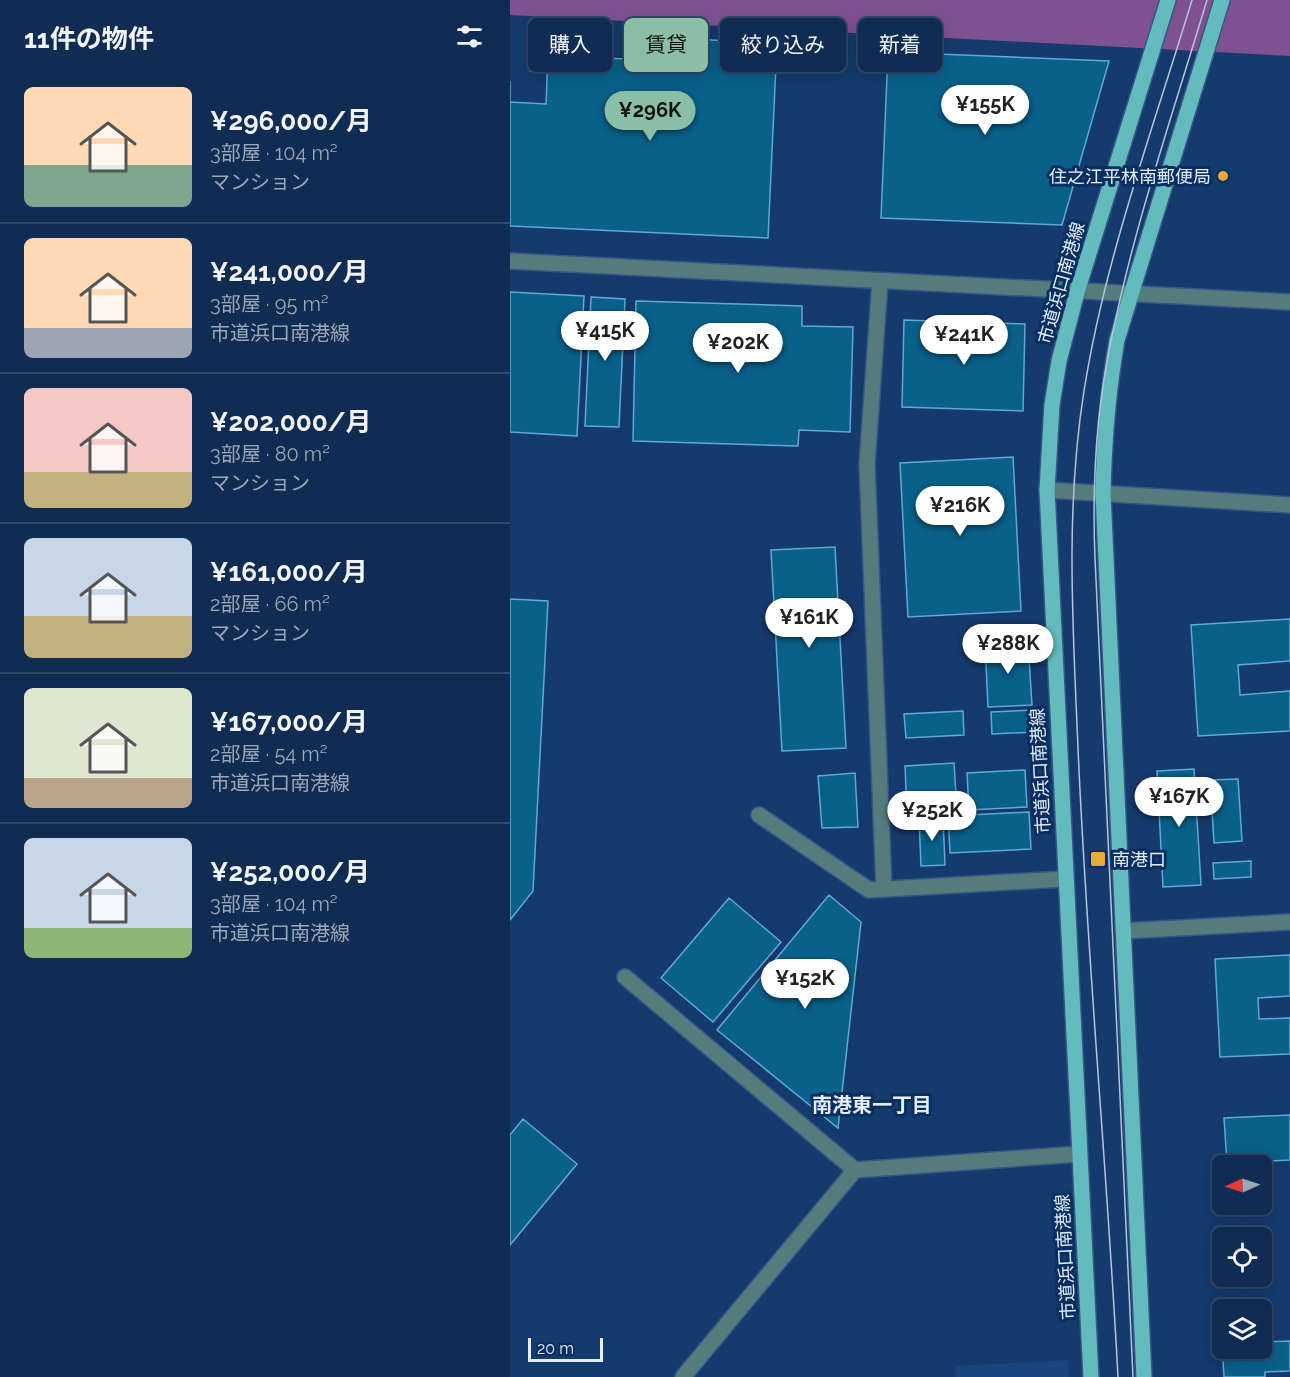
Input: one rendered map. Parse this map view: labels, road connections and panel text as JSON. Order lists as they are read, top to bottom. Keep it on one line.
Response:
{"streets":{"main road":["市道浜口南港線"]},"districts":["南港東一丁目"],"places":{"other":["住之江平林南郵便局"],"transit":["南港口"]},"scale_bar":"20 m","north":"left","page":{"heading":"11件の物件","chip":["購入","賃貸","絞り込み","新着"],"list":[{"name":"¥296,000/月","note":"3部屋 · 104 m² · マンション"},{"name":"¥241,000/月","note":"3部屋 · 95 m² · 市道浜口南港線"},{"name":"¥202,000/月","note":"3部屋 · 80 m² · マンション"},{"name":"¥161,000/月","note":"2部屋 · 66 m² · マンション"},{"name":"¥167,000/月","note":"2部屋 · 54 m² · 市道浜口南港線"},{"name":"¥252,000/月","note":"3部屋 · 104 m² · 市道浜口南港線"}],"price":["¥155K","¥296K","¥415K","¥241K","¥202K","¥216K","¥161K","¥288K","¥167K","¥252K","¥152K"],"scale":"20 m"}}
